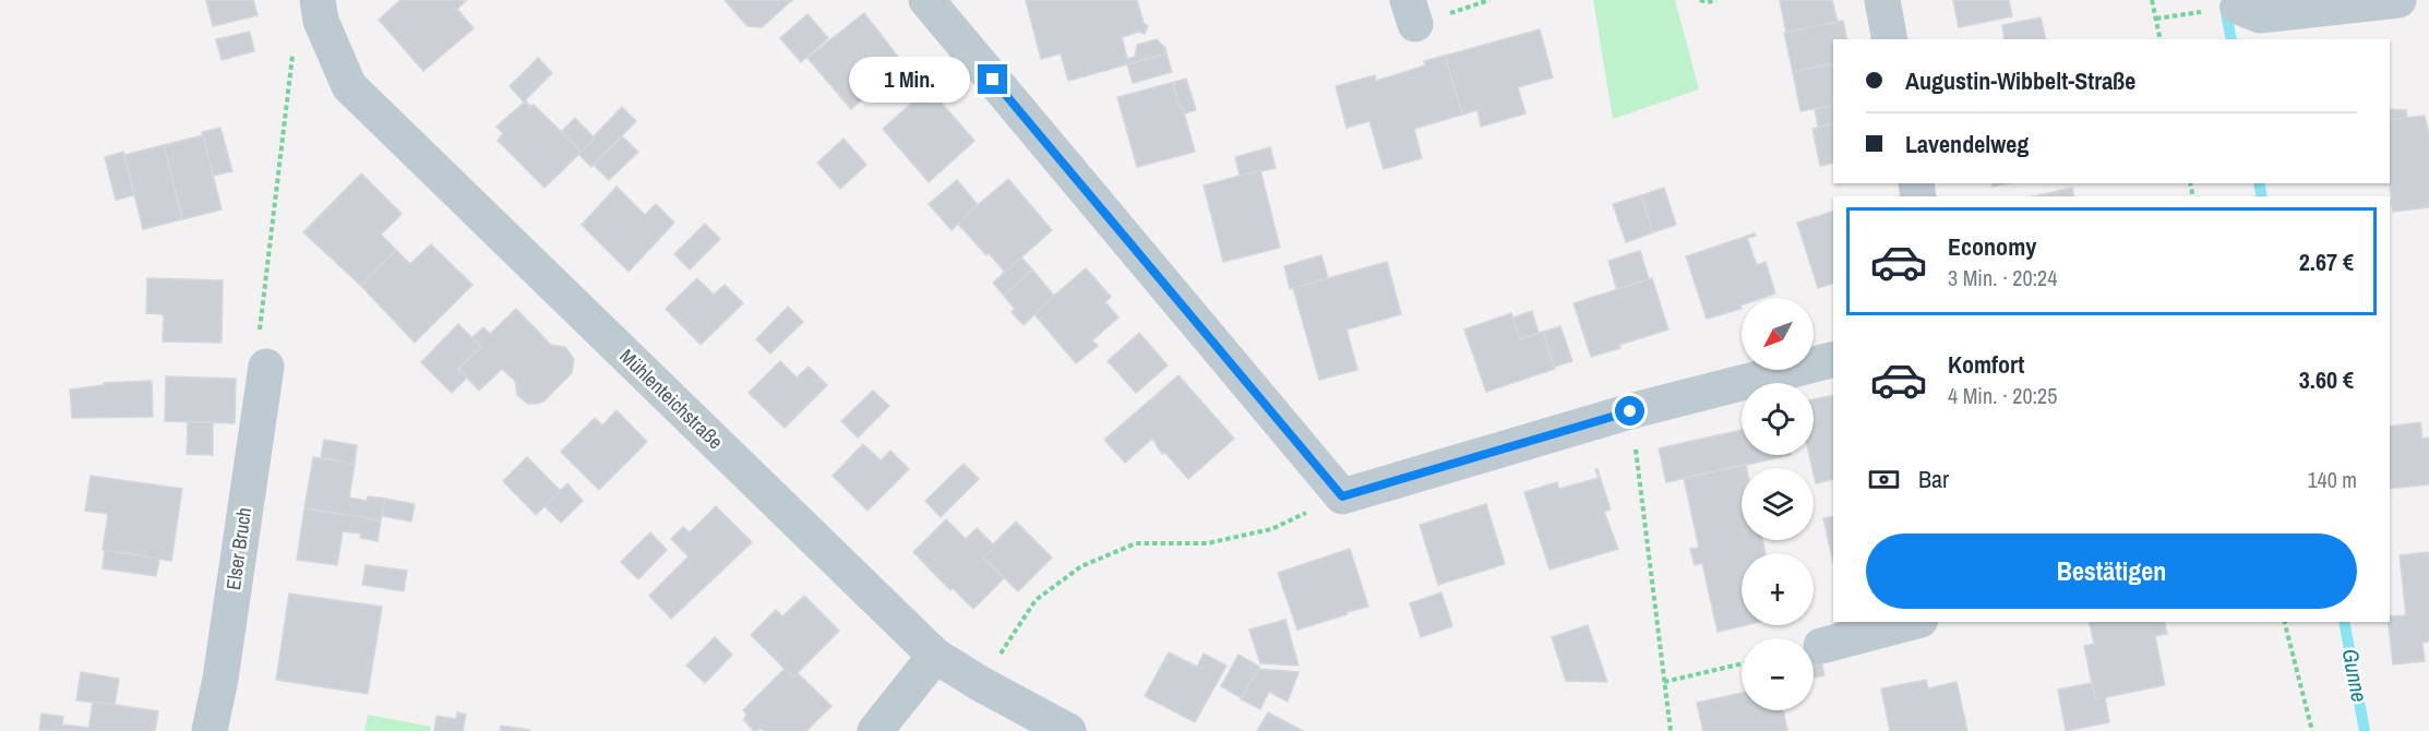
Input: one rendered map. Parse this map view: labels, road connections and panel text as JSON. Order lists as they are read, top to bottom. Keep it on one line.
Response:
{"streets":{"street":["Mühlenteichstraße","Elser Bruch"]},"water":["Gunne"],"north":"bottom left","page":{"banner":["Augustin-Wibbelt-Straße","Lavendelweg"],"bubble":"1 Min.","list":[{"name":"Economy","note":"3 Min. · 20:24","value":"2.67 €"},{"name":"Komfort","note":"4 Min. · 20:25","value":"3.60 €"}],"map_buttons":["+","−"],"pay":["Bar","140 m"],"buttons":"Bestätigen"}}
